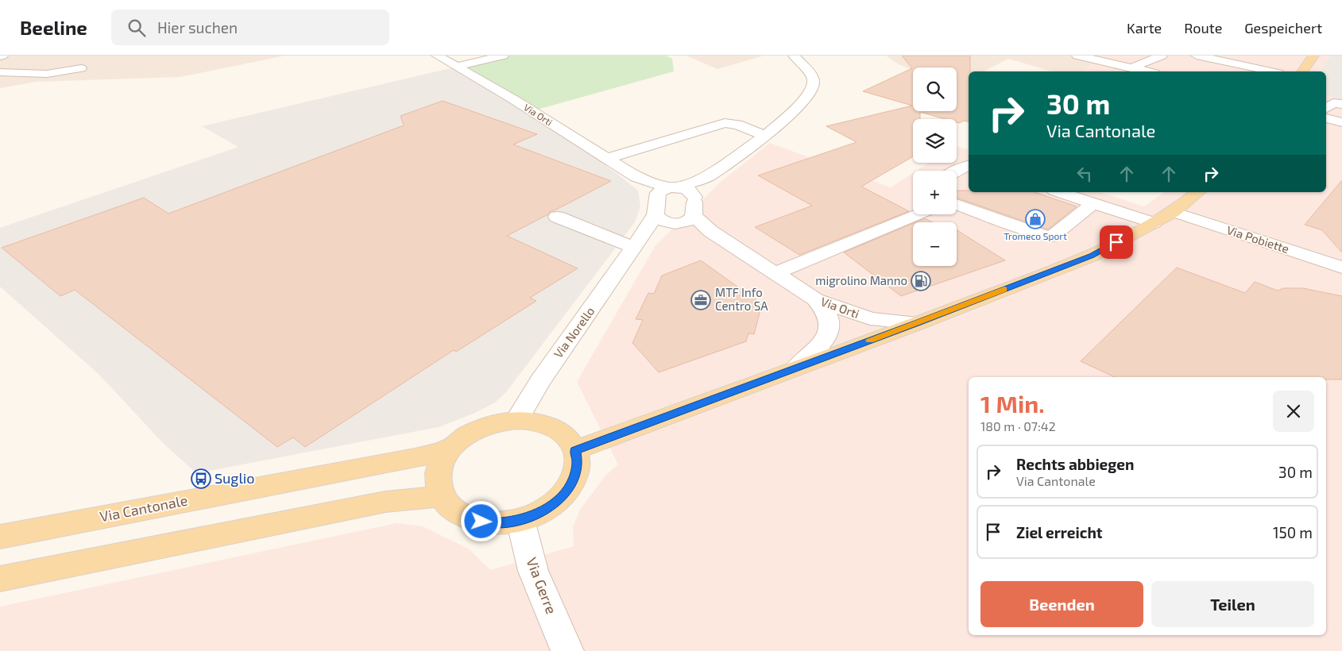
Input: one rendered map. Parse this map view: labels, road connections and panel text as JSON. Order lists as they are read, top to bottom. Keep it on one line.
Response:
{"streets":{"main road":["Via Cantonale"],"street":["Via Orti","Via Pobiette","Via Norello","Via Gerre"]},"crossings":[["Via Orti","Via Norello"],["Via Norello","Via Cantonale"],["Via Norello","Via Gerre"],["Via Cantonale","Via Gerre"]],"places":{"shop":["Tromeco Sport"],"fuel station":["migrolino Manno"],"office":["MTF Info Centro SA"],"bus stop":["Suglio"]},"page":{"header":"Beeline","search":"Hier suchen","nav":["Karte","Route","Gespeichert"],"map_buttons":["+","−"],"turn":["30 m","Via Cantonale"],"heading":["1 Min.","180 m · 07:42"],"list":[{"name":"Rechts abbiegen","note":"Via Cantonale","value":"30 m"},{"name":"Ziel erreicht","value":"150 m"}],"buttons":["Beenden","Teilen"]}}
